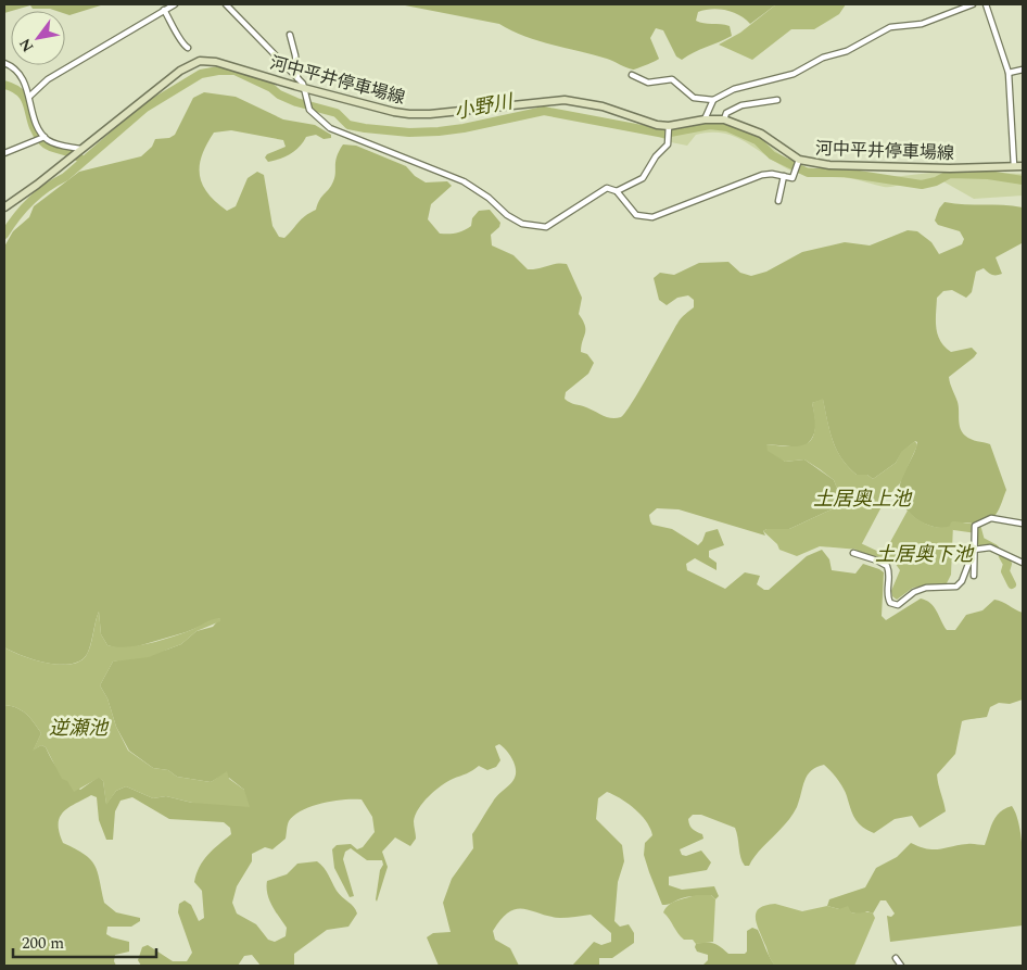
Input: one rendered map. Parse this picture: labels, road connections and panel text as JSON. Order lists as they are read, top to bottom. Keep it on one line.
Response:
{"streets":{"main road":["河中平井停車場線"]},"water":["小野川","土居奥上池","土居奥下池","逆瀬池"],"scale_bar":"200 m","north":"bottom left"}
